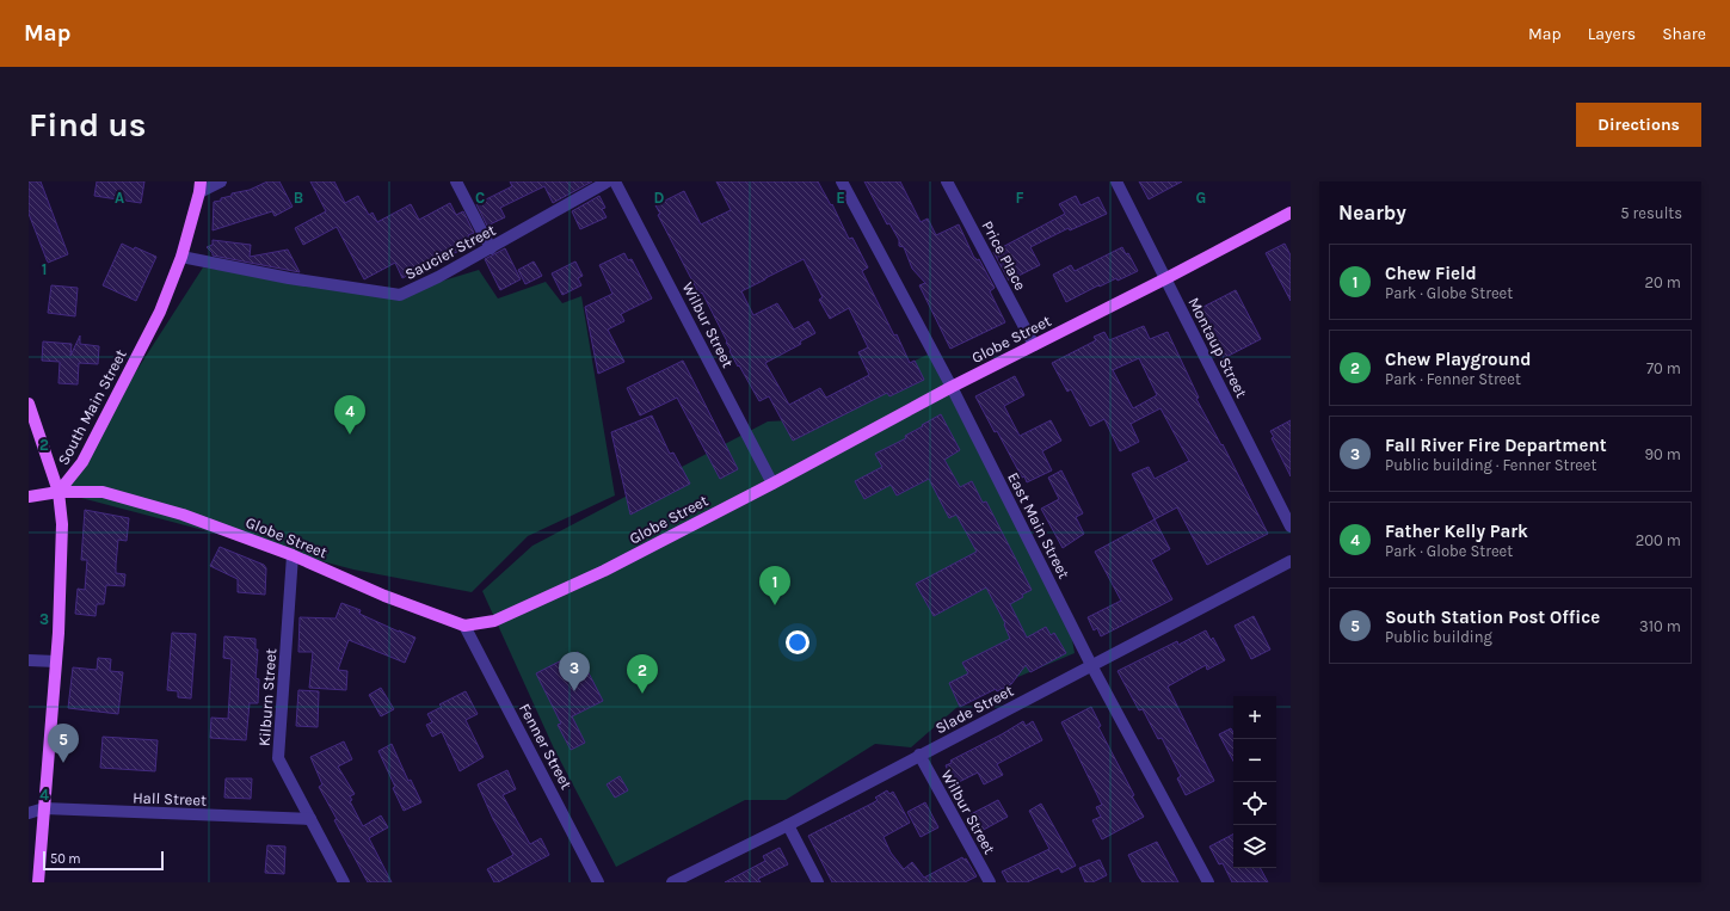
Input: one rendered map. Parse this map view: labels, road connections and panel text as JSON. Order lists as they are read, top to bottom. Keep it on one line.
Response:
{"streets":{"main road":["Globe Street","South Main Street"],"street":["Saucier Street","Price Place","Wilbur Street","Montaup Street","East Main Street","Kilburn Street","Slade Street","Fenner Street","Hall Street"]},"crossings":[["Saucier Street","South Main Street"],["Price Place","Globe Street"],["Wilbur Street","Globe Street"],["Wilbur Street","Slade Street"],["Globe Street","Montaup Street"],["Globe Street","South Main Street"],["Globe Street","East Main Street"],["Globe Street","Kilburn Street"],["Globe Street","Fenner Street"],["East Main Street","Slade Street"],["Kilburn Street","Hall Street"]],"scale_bar":"50 m","page":{"header":"Map","nav":["Map","Layers","Share"],"buttons":"Directions","title":"Find us","heading":["Nearby","5 results"],"list":[{"mark":"1","name":"Chew Field","note":"Park · Globe Street","value":"20 m"},{"mark":"2","name":"Chew Playground","note":"Park · Fenner Street","value":"70 m"},{"mark":"3","name":"Fall River Fire Department","note":"Public building · Fenner Street","value":"90 m"},{"mark":"4","name":"Father Kelly Park","note":"Park · Globe Street","value":"200 m"},{"mark":"5","name":"South Station Post Office","note":"Public building","value":"310 m"}],"pins":["4","1","3","2","5"],"map_buttons":["+","−"],"scale":"50 m"},"grid":{"columns":["A","B","C","D","E","F","G"],"rows":["1","2","3","4"]}}
